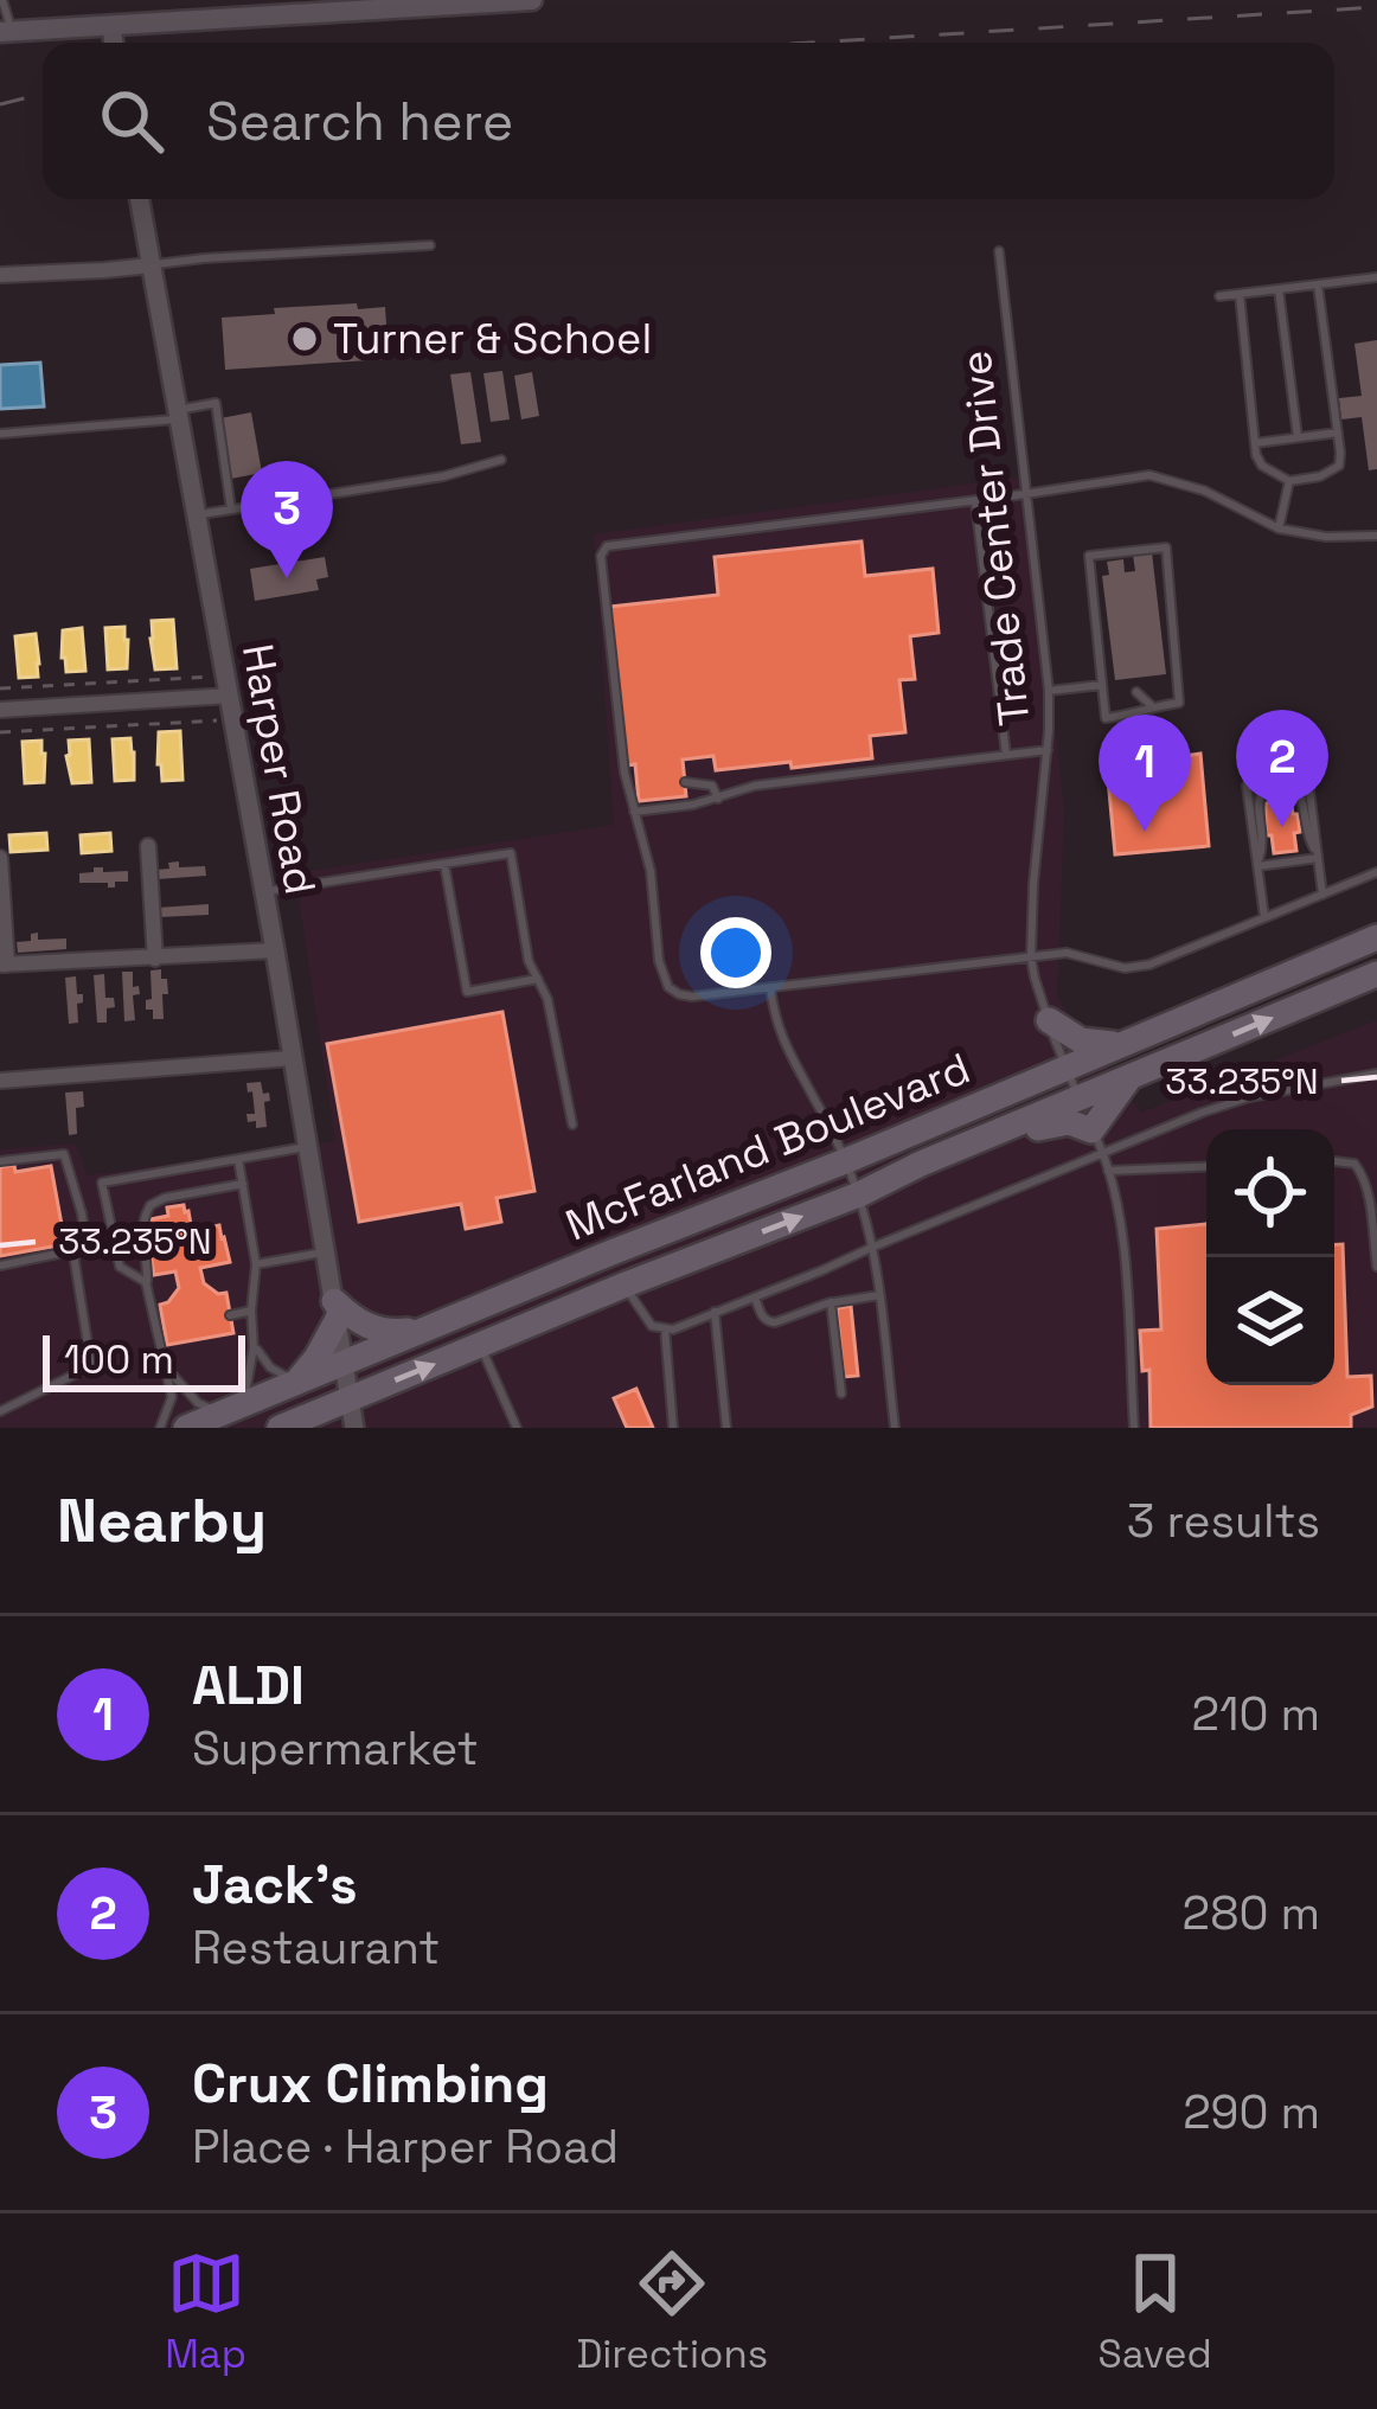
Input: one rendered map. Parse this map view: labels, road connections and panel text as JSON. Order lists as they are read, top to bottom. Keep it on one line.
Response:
{"streets":{"highway":["McFarland Boulevard"],"street":["Harper Road"],"lane":["Trade Center Drive"]},"crossings":[["Trade Center Drive","McFarland Boulevard"],["Harper Road","McFarland Boulevard"]],"places":["Turner & Schoel"],"scale_bar":"100 m","page":{"search":"Search here","pins":["3","2","1"],"scale":"100 m","heading":["Nearby","3 results"],"list":[{"mark":"1","name":"ALDI","note":"Supermarket","value":"210 m"},{"mark":"2","name":"Jack's","note":"Restaurant","value":"280 m"},{"mark":"3","name":"Crux Climbing","note":"Place · Harper Road","value":"290 m"}],"nav":["Map","Directions","Saved"]},"coordinates":["33.235°N"]}
